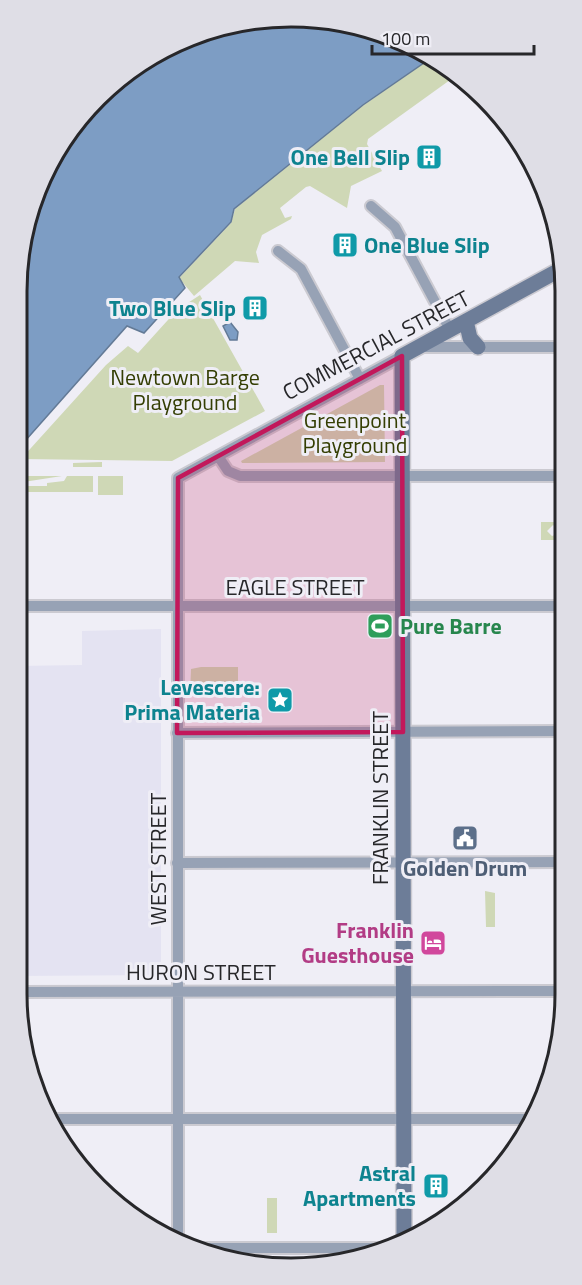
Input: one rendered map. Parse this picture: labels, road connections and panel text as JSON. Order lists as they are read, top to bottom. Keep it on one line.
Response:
{"streets":{"street":["COMMERCIAL STREET","EAGLE STREET","FRANKLIN STREET","WEST STREET","HURON STREET"]},"crossings":[["COMMERCIAL STREET","FRANKLIN STREET"],["COMMERCIAL STREET","WEST STREET"],["EAGLE STREET","FRANKLIN STREET"],["EAGLE STREET","WEST STREET"],["FRANKLIN STREET","HURON STREET"],["WEST STREET","HURON STREET"]],"parks":["Newtown Barge Playground","Greenpoint Playground"],"places":{"building":["One Bell Slip","One Blue Slip","Two Blue Slip","Astral Apartments"],"sports":["Pure Barre"],"place":["Levescere: Prima Materia"],"public building":["Golden Drum"],"hotel":["Franklin Guesthouse"]},"scale_bar":"100 m"}
